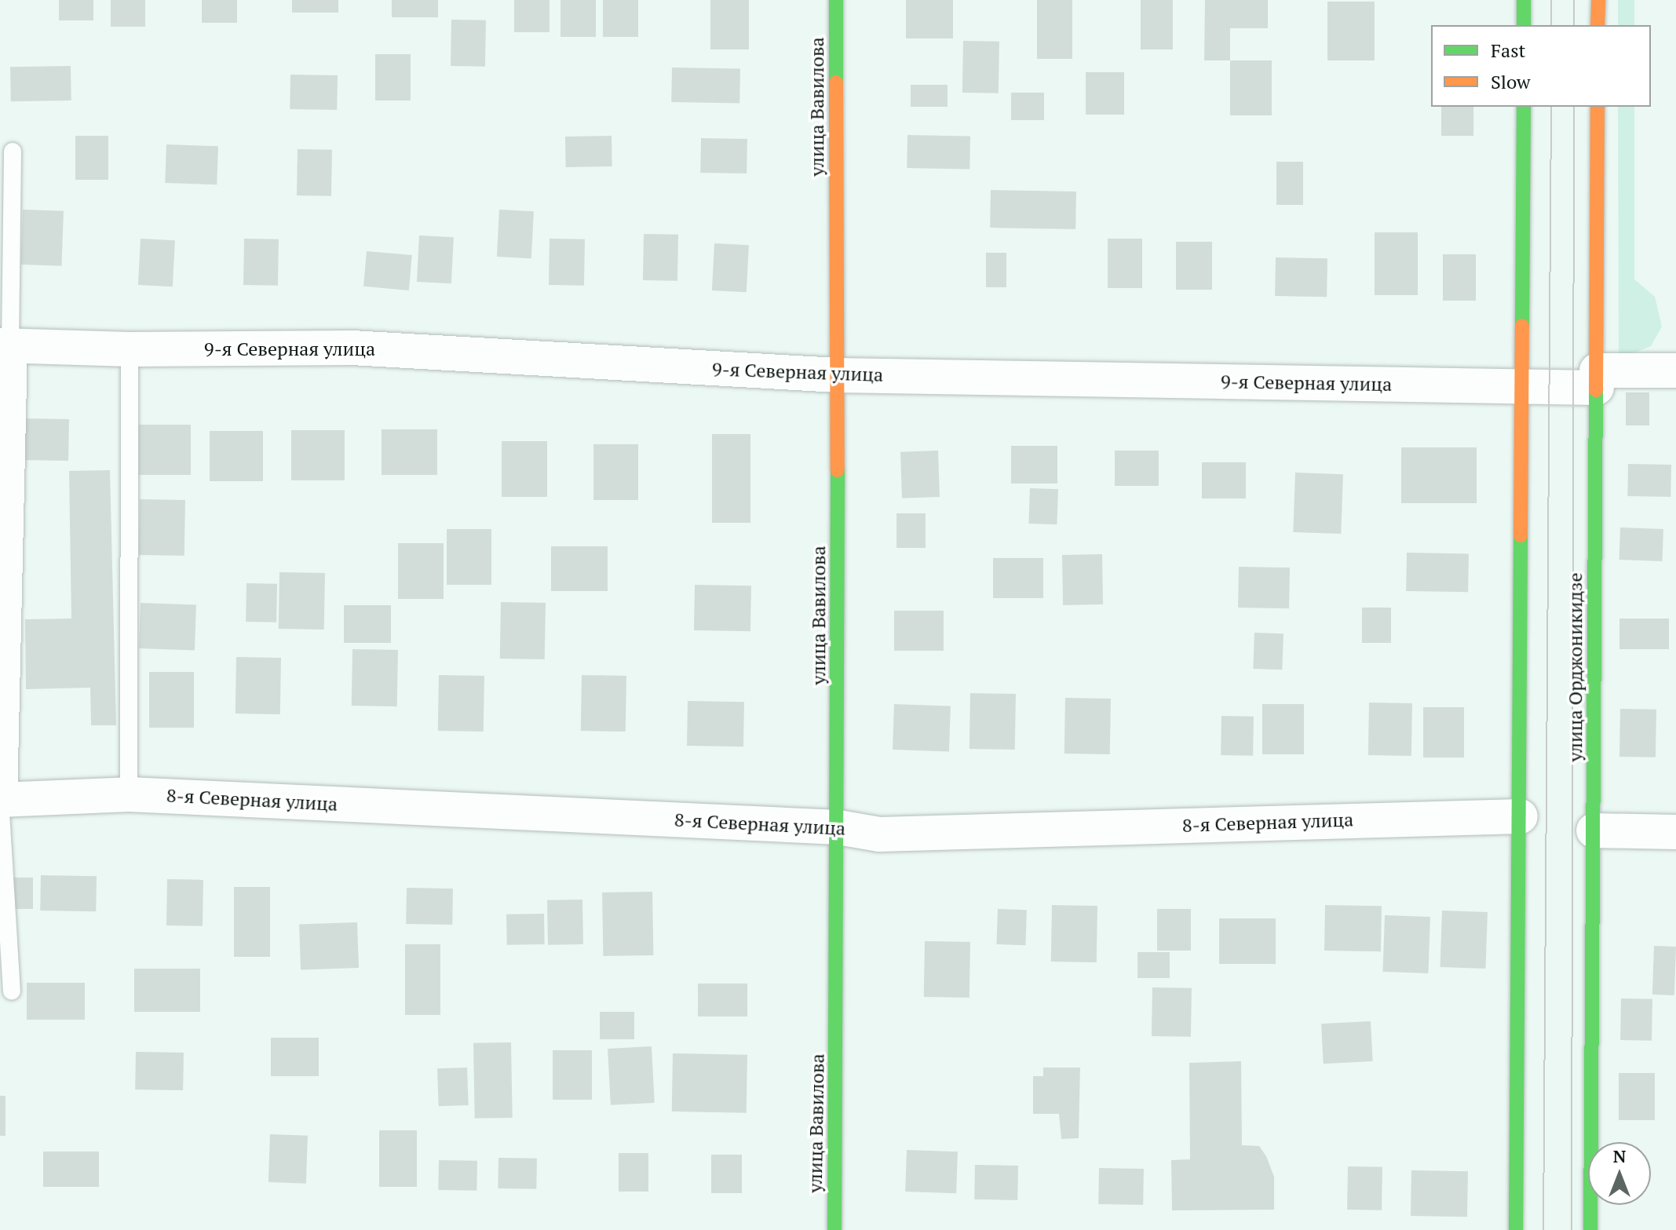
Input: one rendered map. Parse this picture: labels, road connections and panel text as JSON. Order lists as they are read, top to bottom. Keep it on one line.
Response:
{"streets":{"main road":["улица Вавилова","улица Орджоникидзе"],"street":["9-я Северная улица","8-я Северная улица"]},"crossings":[["улица Вавилова","9-я Северная улица"],["улица Вавилова","8-я Северная улица"],["9-я Северная улица","улица Орджоникидзе"]],"legend":["Fast","Slow"],"north":"top"}
